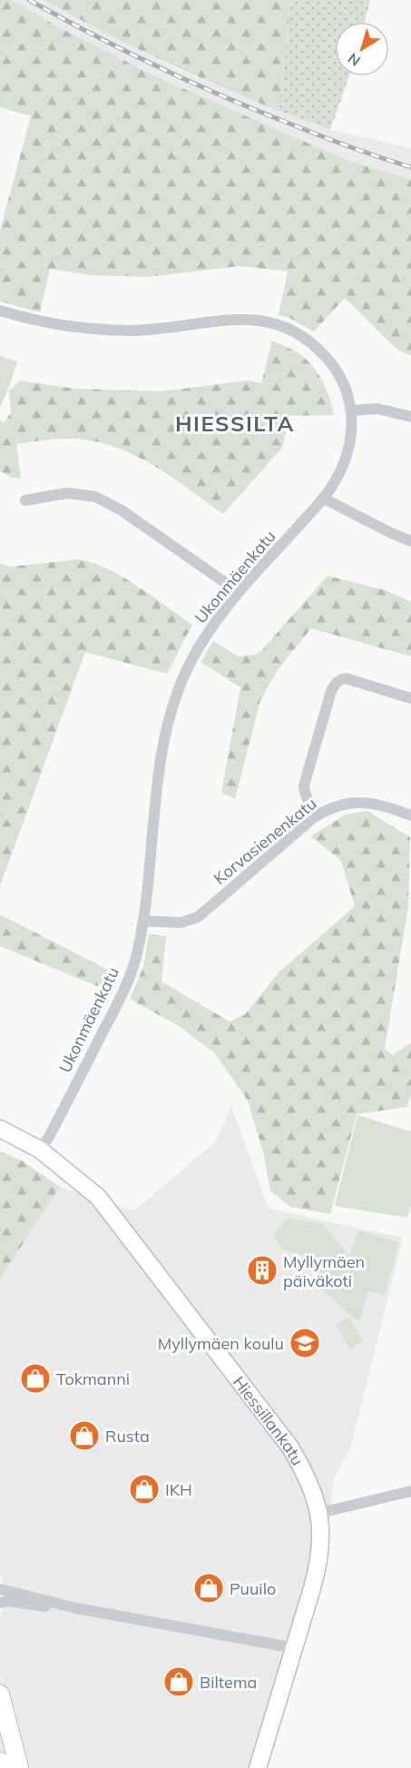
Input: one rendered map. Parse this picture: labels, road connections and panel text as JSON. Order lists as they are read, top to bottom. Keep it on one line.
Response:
{"streets":{"street":["Ukonmäenkatu","Korvasienenkatu","Hiessillankatu"]},"crossings":[["Ukonmäenkatu","Korvasienenkatu"],["Ukonmäenkatu","Hiessillankatu"]],"districts":["HIESSILTA"],"places":{"building":["Myllymäen päiväkoti"],"school or university":["Myllymäen koulu"],"shop":["Tokmanni","Rusta","IKH","Puuilo","Biltema"]},"north":"bottom left"}
